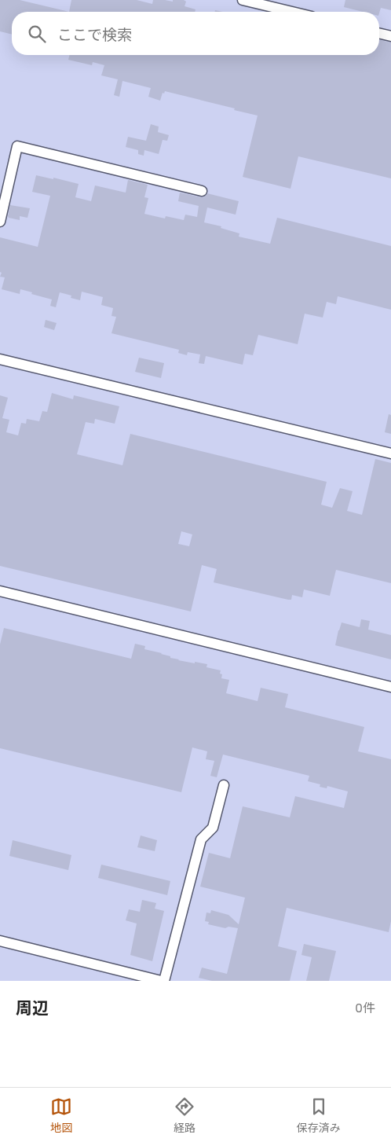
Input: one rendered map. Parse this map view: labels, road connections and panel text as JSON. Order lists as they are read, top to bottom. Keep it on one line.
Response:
{"page":{"search":"ここで検索","heading":["周辺","0件"],"nav":["地図","経路","保存済み"]}}
